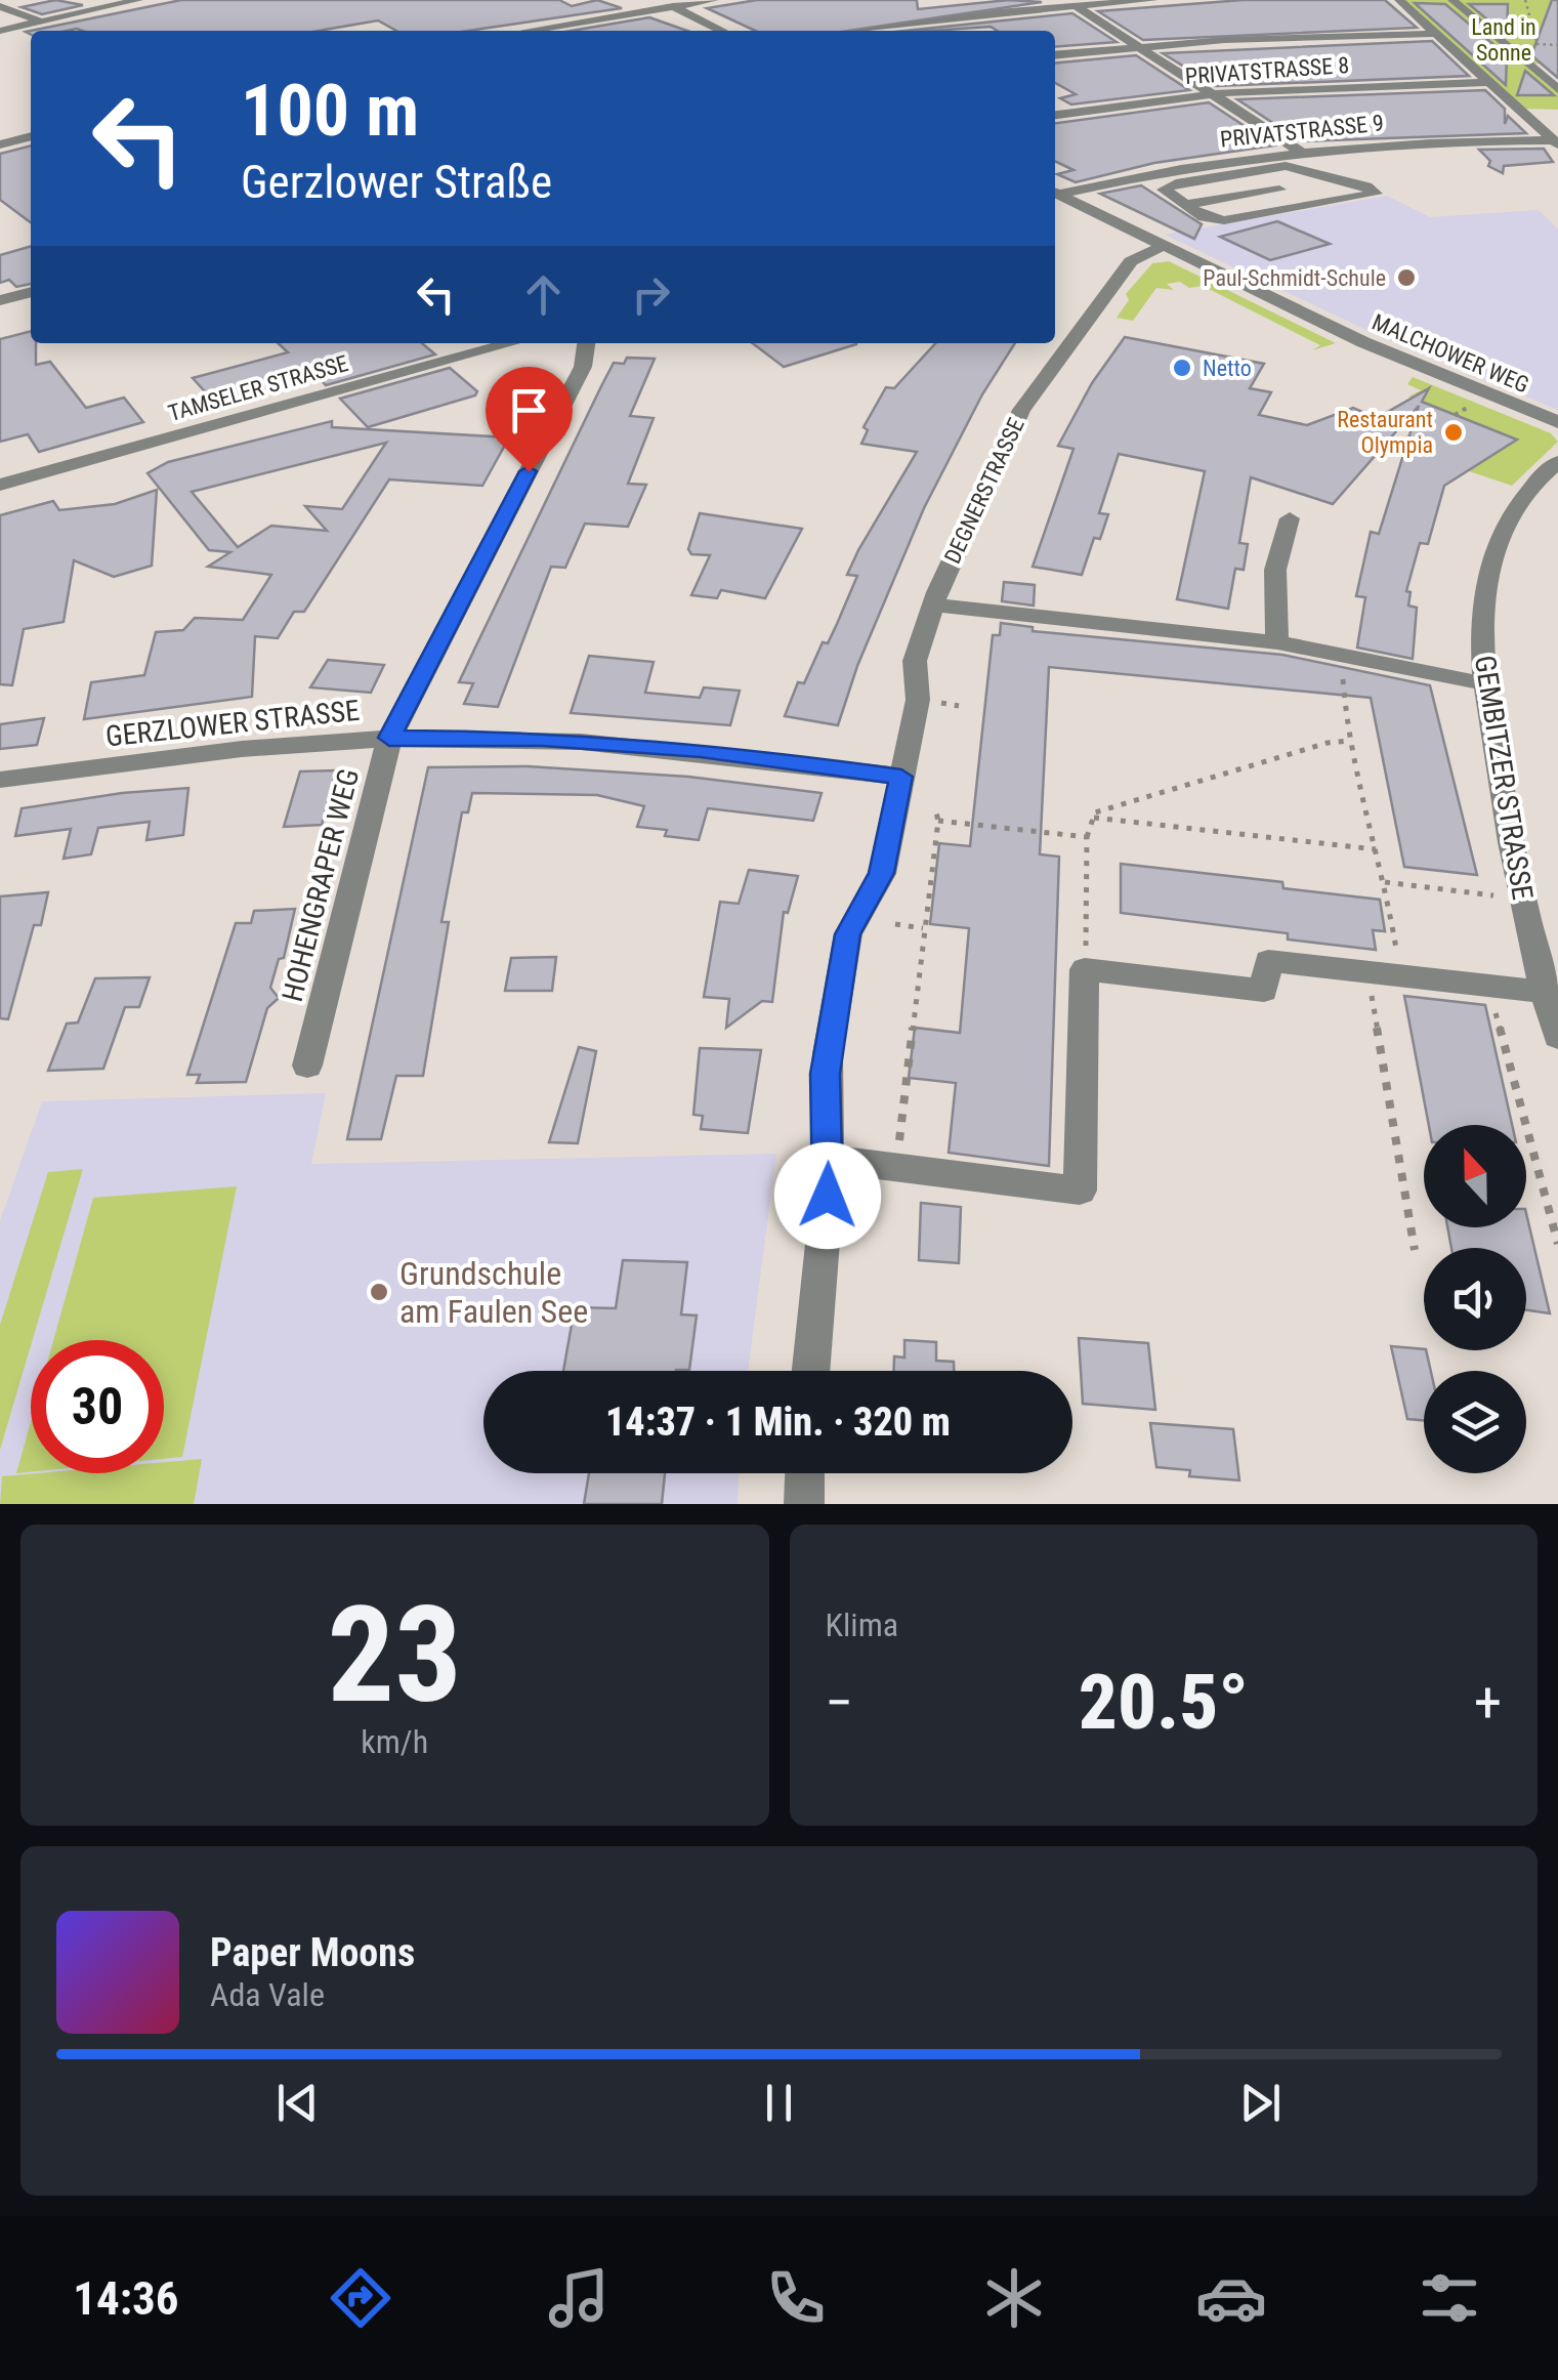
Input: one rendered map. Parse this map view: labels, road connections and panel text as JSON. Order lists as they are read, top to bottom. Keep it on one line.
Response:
{"streets":{"street":["PRIVATSTRASSE 8","PRIVATSTRASSE 9","MALCHOWER WEG","TAMSELER STRASSE","DEGNERSTRASSE","GERZLOWER STRASSE","GEMBITZER STRASSE","HOHENGRAPER WEG"]},"crossings":[["PRIVATSTRASSE 9","MALCHOWER WEG"],["MALCHOWER WEG","DEGNERSTRASSE"],["DEGNERSTRASSE","GERZLOWER STRASSE"],["DEGNERSTRASSE","GEMBITZER STRASSE"],["GERZLOWER STRASSE","HOHENGRAPER WEG"]],"parks":["Land in Sonne"],"places":["Paul-Schmidt-Schule","Netto","Restaurant Olympia","Grundschule am Faulen See"],"north":"top","page":{"turn":["100 m","Gerzlower Straße"],"limit":"30","trip":"14:37 · 1 Min. · 320 m","tile":[["23","km/h"],"Klima"],"heat":["−","20.5°","+"],"song":["Paper Moons","Ada Vale"],"tabs":"14:36"}}
